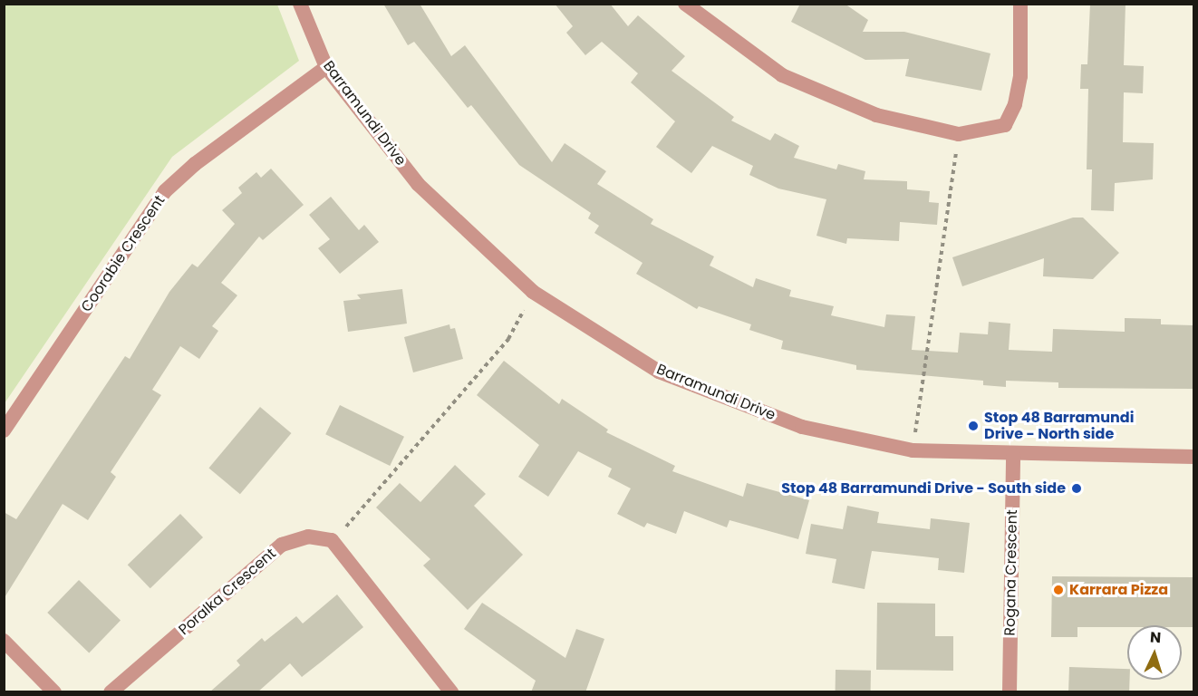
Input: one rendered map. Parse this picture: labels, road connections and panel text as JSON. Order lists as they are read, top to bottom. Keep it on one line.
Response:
{"streets":{"street":["Barramundi Drive","Coorabie Crescent","Rogana Crescent","Poralka Crescent"]},"crossings":[["Barramundi Drive","Coorabie Crescent"],["Barramundi Drive","Rogana Crescent"]],"places":["Stop 48 Barramundi Drive - North side","Stop 48 Barramundi Drive - South side","Karrara Pizza"],"north":"top"}
